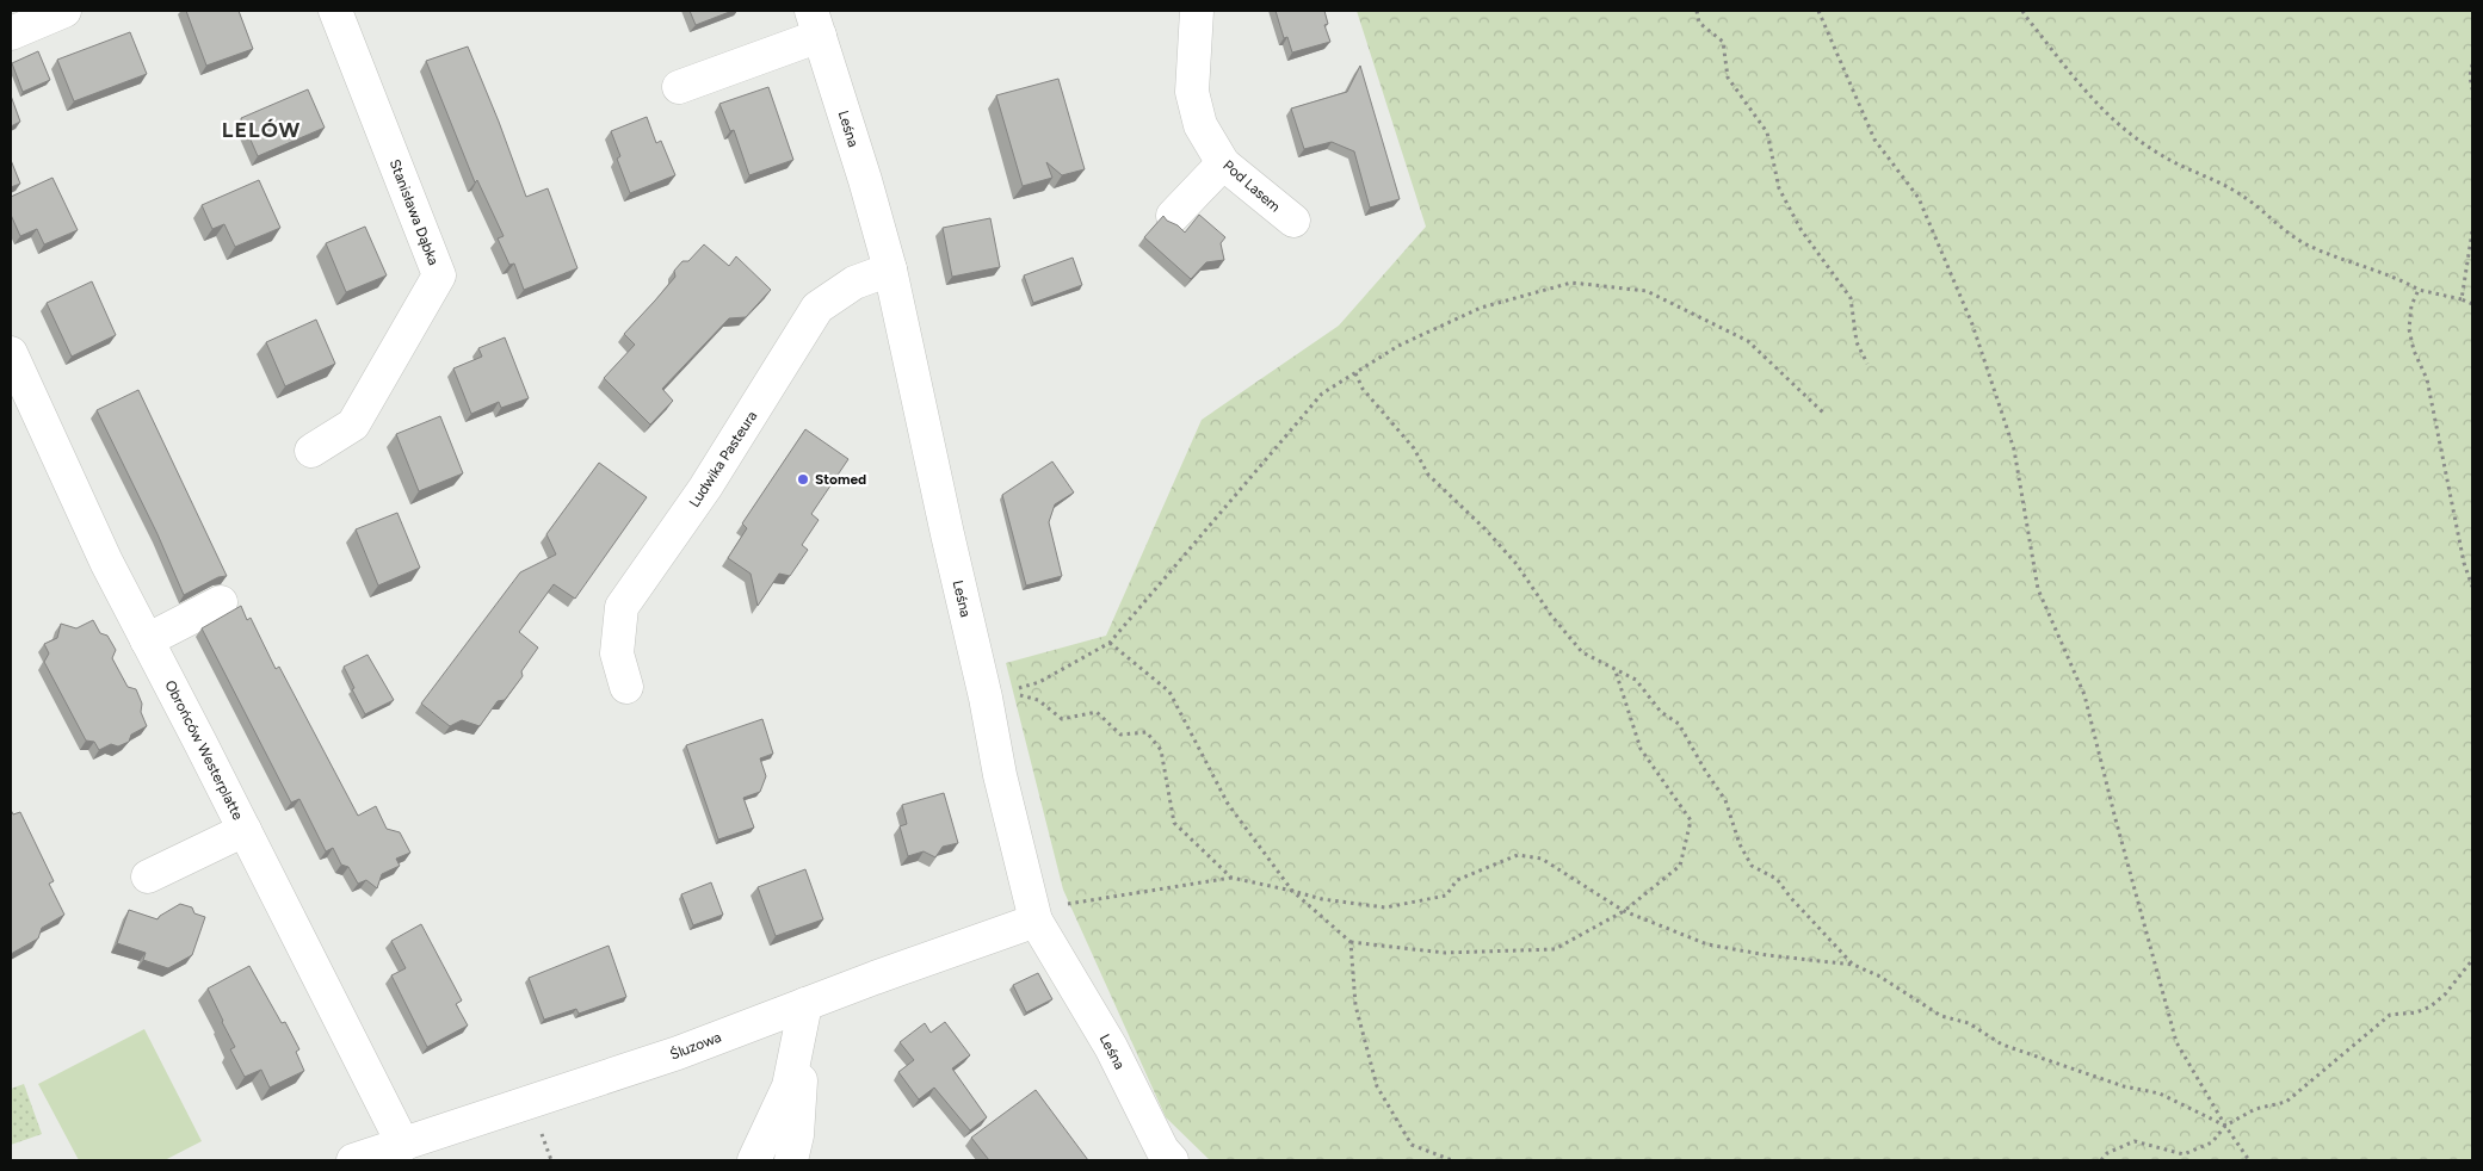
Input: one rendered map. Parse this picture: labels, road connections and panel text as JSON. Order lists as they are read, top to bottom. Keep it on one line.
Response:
{"streets":{"street":["Leśna","Pod Lasem","Stanisława Dąbka","Ludwika Pasteura","Obrońców Westerplatte","Śluzowa"]},"crossings":[["Leśna","Ludwika Pasteura"],["Leśna","Śluzowa"],["Obrońców Westerplatte","Śluzowa"]],"districts":["LELÓW"],"places":["Stomed"]}
